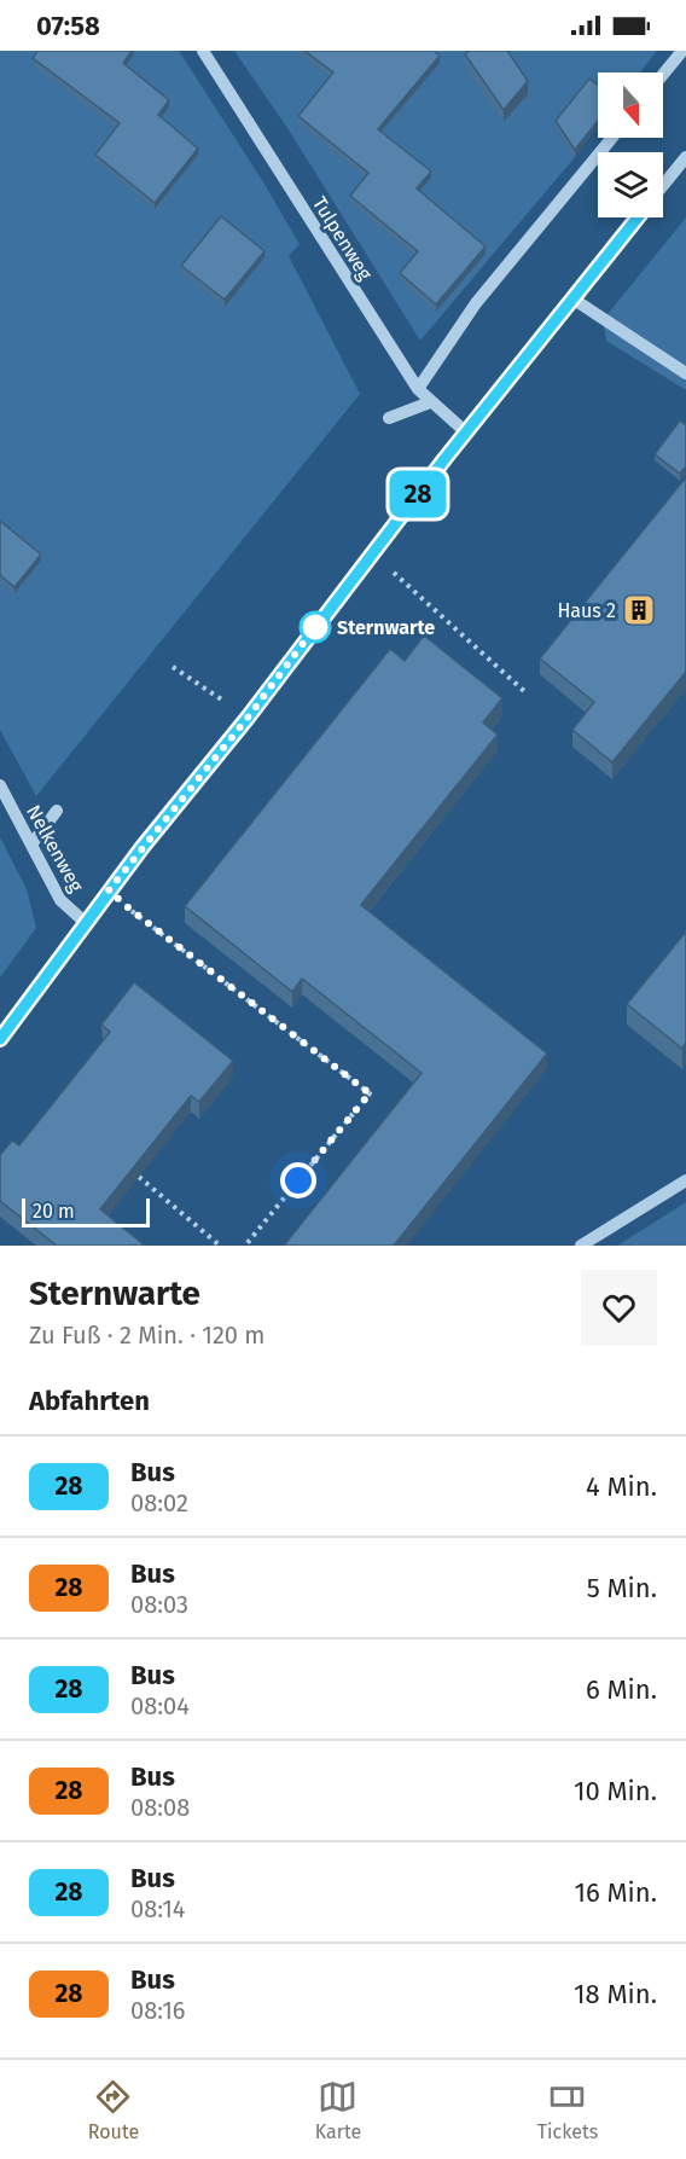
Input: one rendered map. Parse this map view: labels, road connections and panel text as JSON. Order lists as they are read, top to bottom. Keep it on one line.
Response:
{"streets":{"street":["Tulpenweg","Nelkenweg"]},"places":{"building":["Haus 2"],"other":["Sternwarte"]},"lines":["bus line 28"],"scale_bar":"20 m","north":"bottom","page":{"status":"07:58","on_map":"28","scale":"20 m","heading":[["Sternwarte","Zu Fuß · 2 Min. · 120 m"],"Abfahrten"],"list":[{"mark":"28","name":"Bus","note":"08:02","value":"4 Min."},{"mark":"28","name":"Bus","note":"08:03","value":"5 Min."},{"mark":"28","name":"Bus","note":"08:04","value":"6 Min."},{"mark":"28","name":"Bus","note":"08:08","value":"10 Min."},{"mark":"28","name":"Bus","note":"08:14","value":"16 Min."},{"mark":"28","name":"Bus","note":"08:16","value":"18 Min."}],"tabs":["Route","Karte","Tickets"]}}
